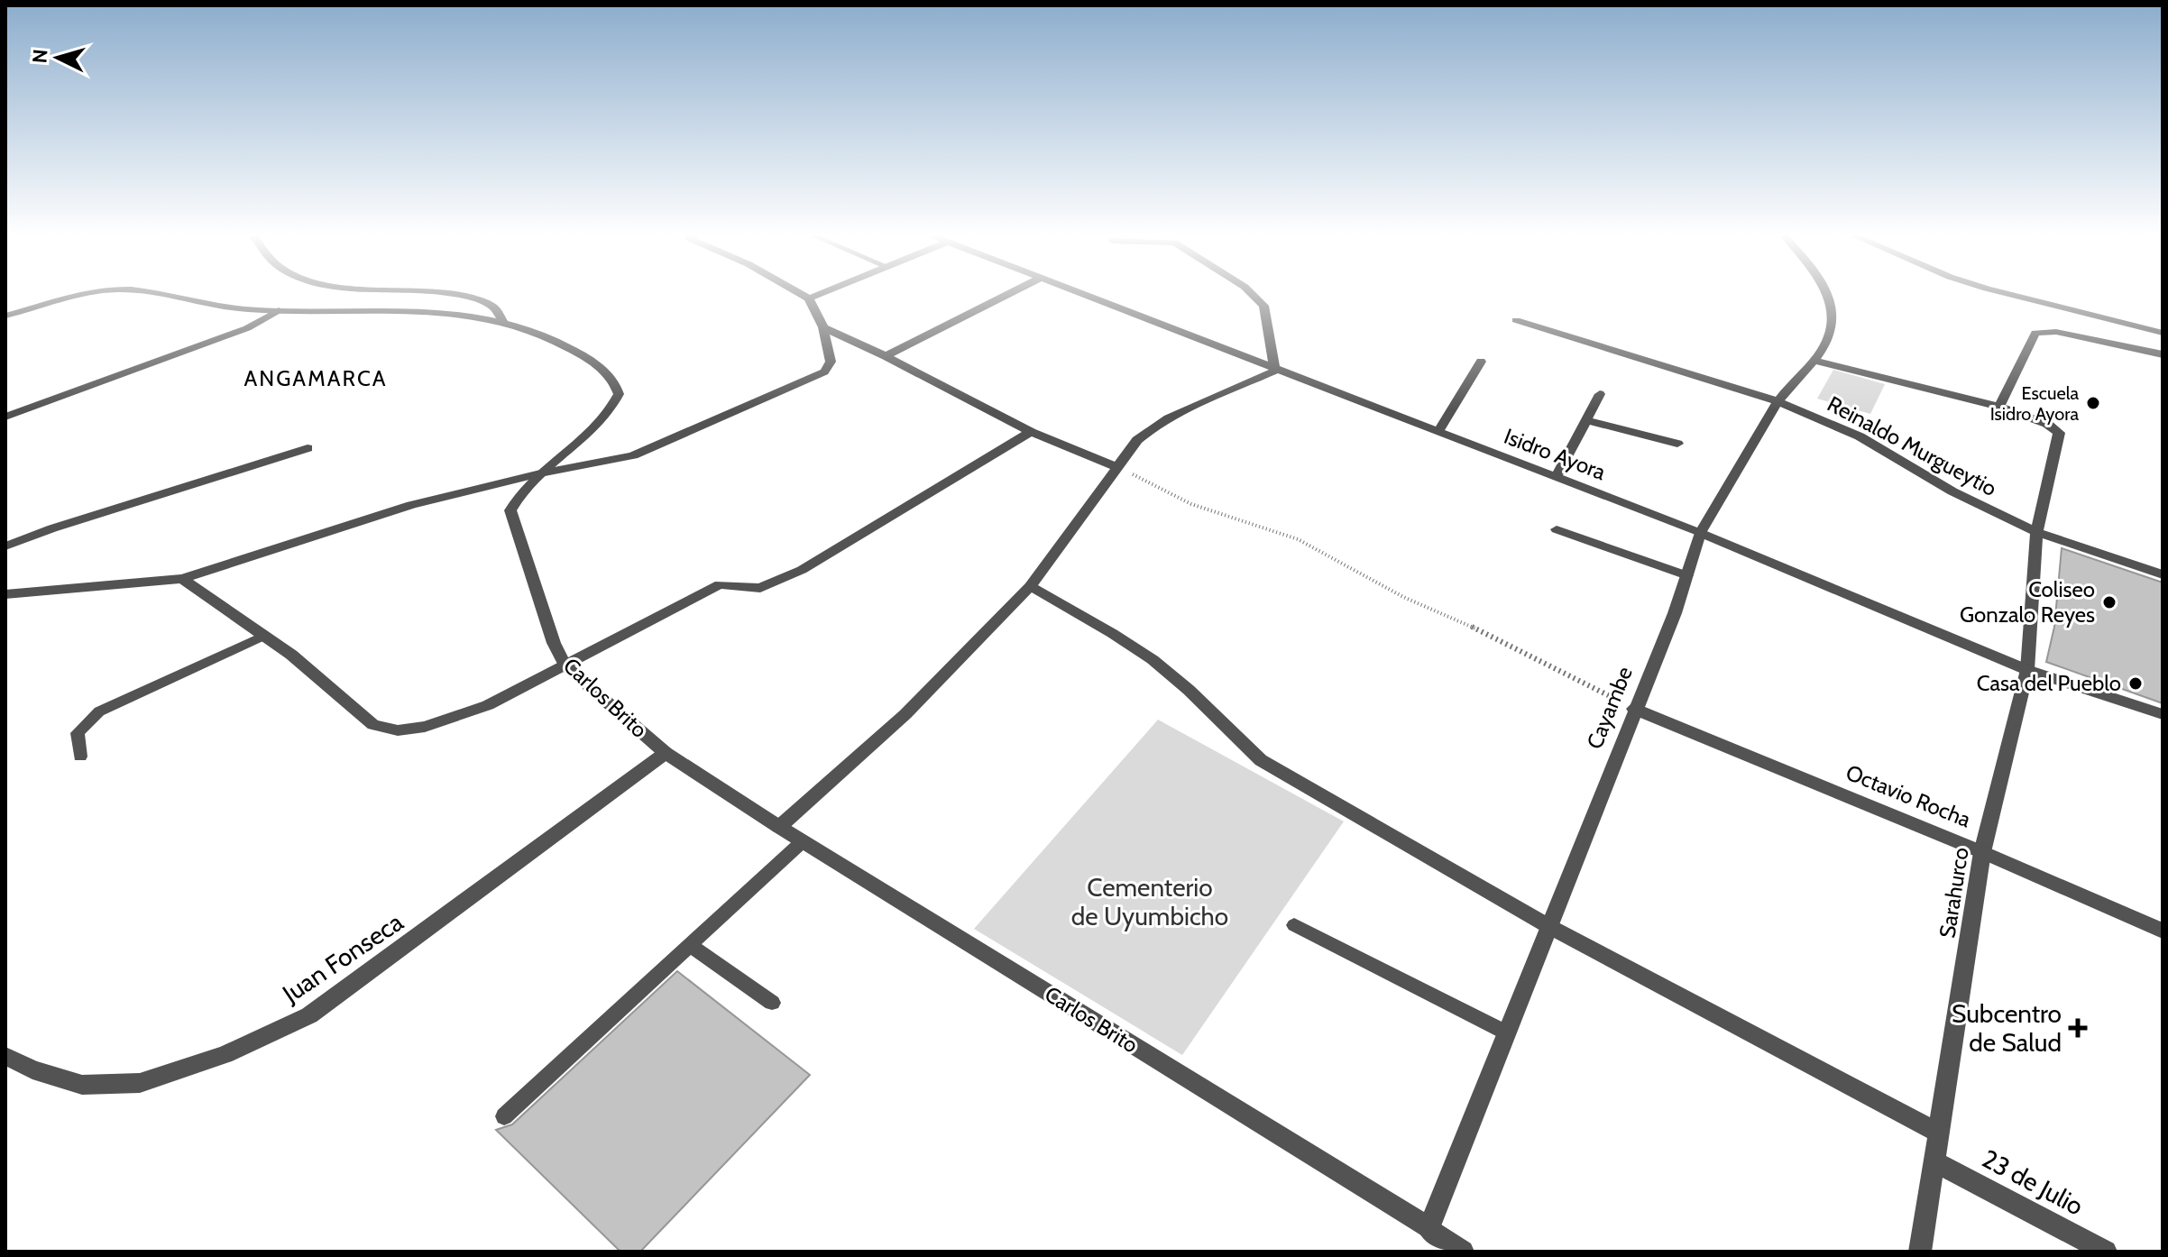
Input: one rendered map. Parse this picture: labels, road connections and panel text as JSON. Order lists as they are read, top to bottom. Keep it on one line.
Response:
{"streets":{"street":["Reinaldo Murgueytio","Isidro Ayora","Carlos Brito","Cayambe","Octavio Rocha","Sarahurco","Juan Fonseca","23 de Julio"]},"crossings":[["Reinaldo Murgueytio","Cayambe"],["Reinaldo Murgueytio","Sarahurco"],["Isidro Ayora","Cayambe"],["Isidro Ayora","Sarahurco"],["Carlos Brito","Cayambe"],["Carlos Brito","Juan Fonseca"],["Cayambe","Octavio Rocha"],["Octavio Rocha","Sarahurco"],["Sarahurco","23 de Julio"]],"districts":["ANGAMARCA"],"parks":["Cementerio de Uyumbicho"],"places":{"other":["Escuela Isidro Ayora","Coliseo Gonzalo Reyes","Casa del Pueblo"],"health":["Subcentro de Salud"]},"north":"left"}
